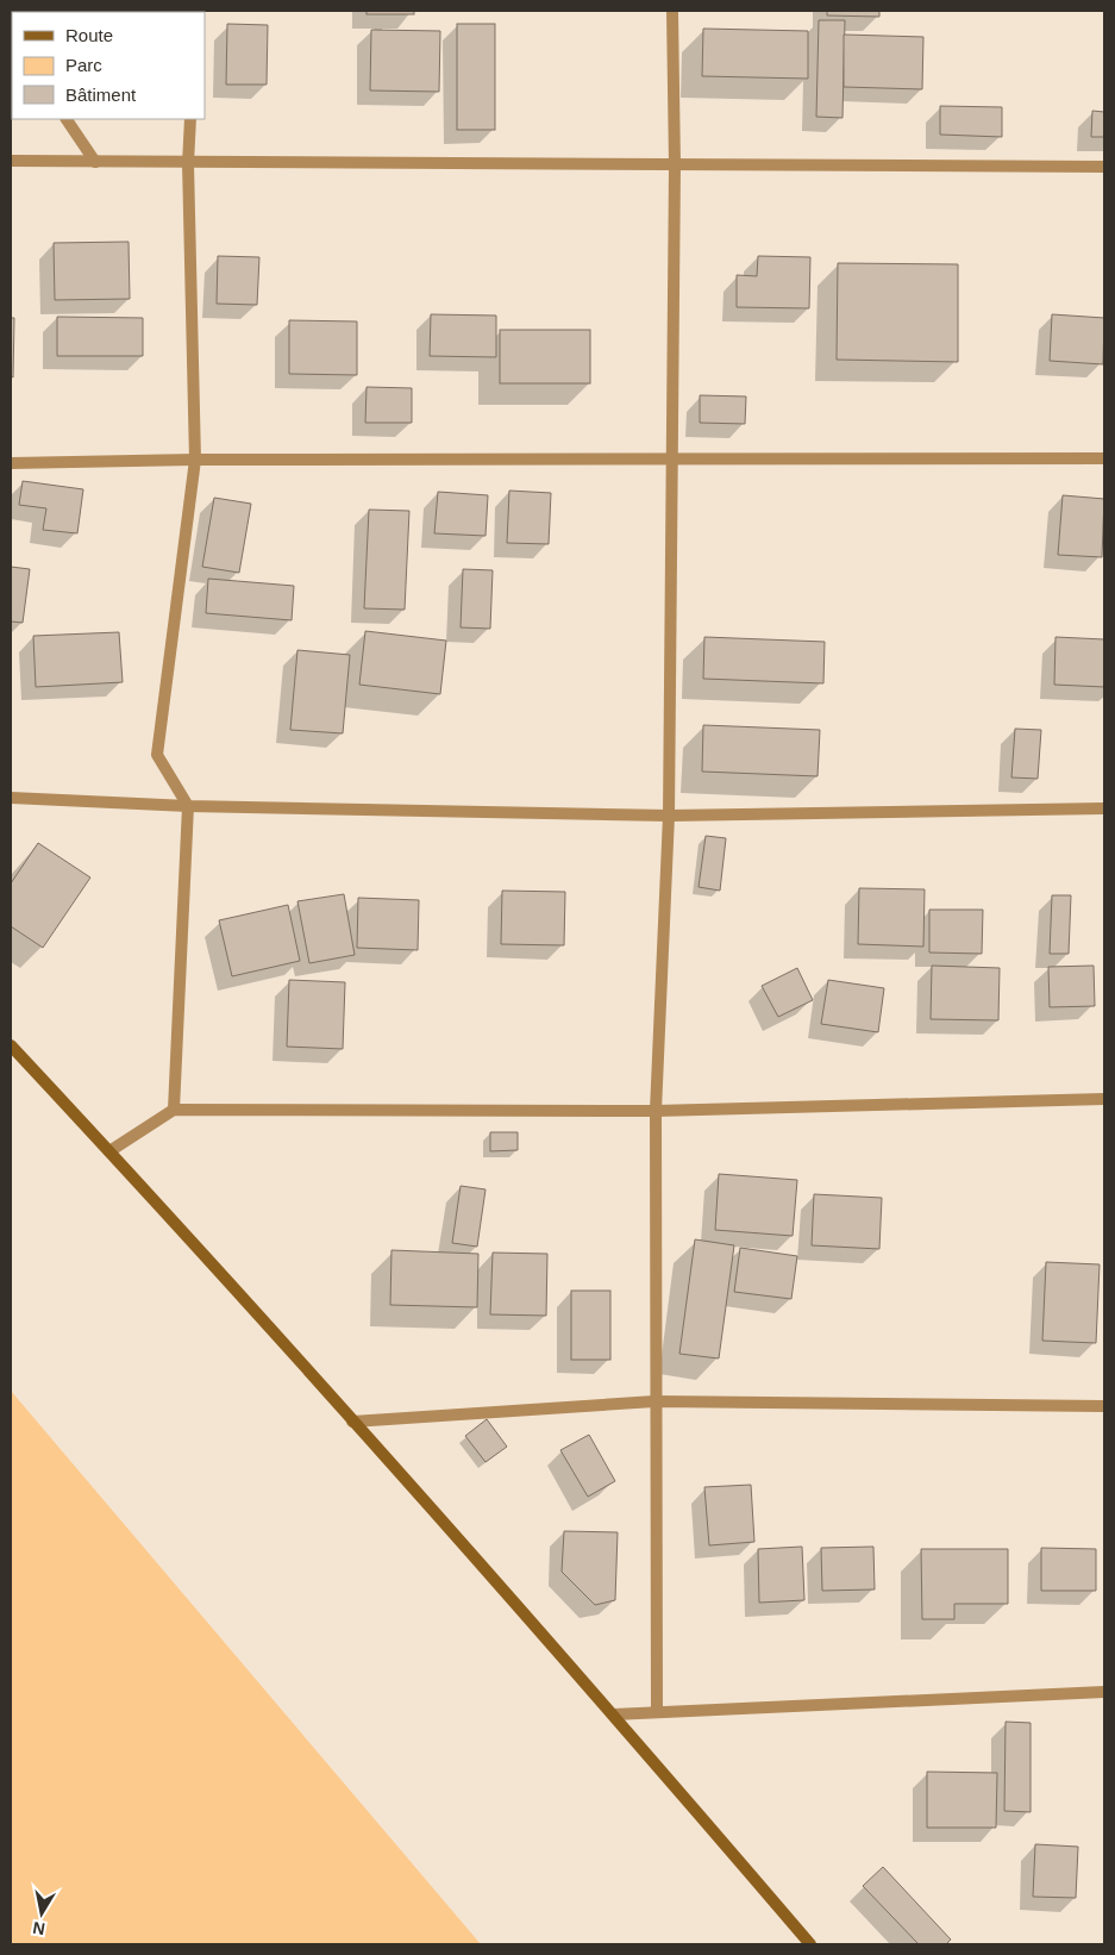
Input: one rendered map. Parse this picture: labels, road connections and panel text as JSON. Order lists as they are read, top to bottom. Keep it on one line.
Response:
{"legend":["Route","Parc","Bâtiment"],"north":"bottom"}
